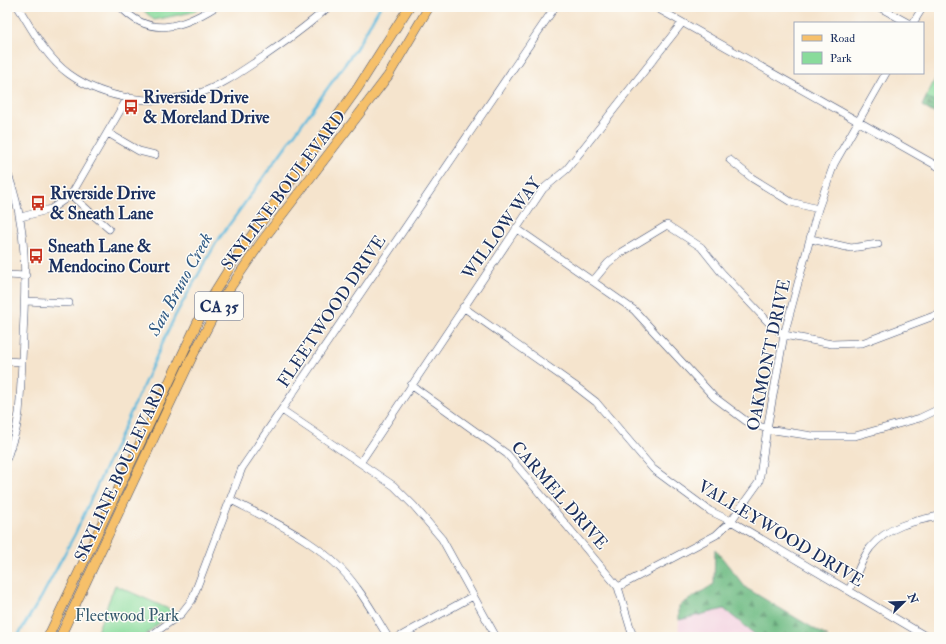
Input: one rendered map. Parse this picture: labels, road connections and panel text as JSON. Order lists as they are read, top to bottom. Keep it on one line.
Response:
{"streets":{"main road":["SKYLINE BOULEVARD","CA 35"],"street":["WILLOW WAY","FLEETWOOD DRIVE","OAKMONT DRIVE","CARMEL DRIVE","VALLEYWOOD DRIVE"]},"crossings":[["WILLOW WAY","CARMEL DRIVE"],["WILLOW WAY","VALLEYWOOD DRIVE"],["OAKMONT DRIVE","CARMEL DRIVE"],["OAKMONT DRIVE","VALLEYWOOD DRIVE"]],"water":["San Bruno Creek"],"parks":["Fleetwood Park"],"places":{"bus stop":["Riverside Drive & Moreland Drive","Riverside Drive & Sneath Lane","Sneath Lane & Mendocino Court"]},"legend":["Road","Park"],"north":"top right"}
